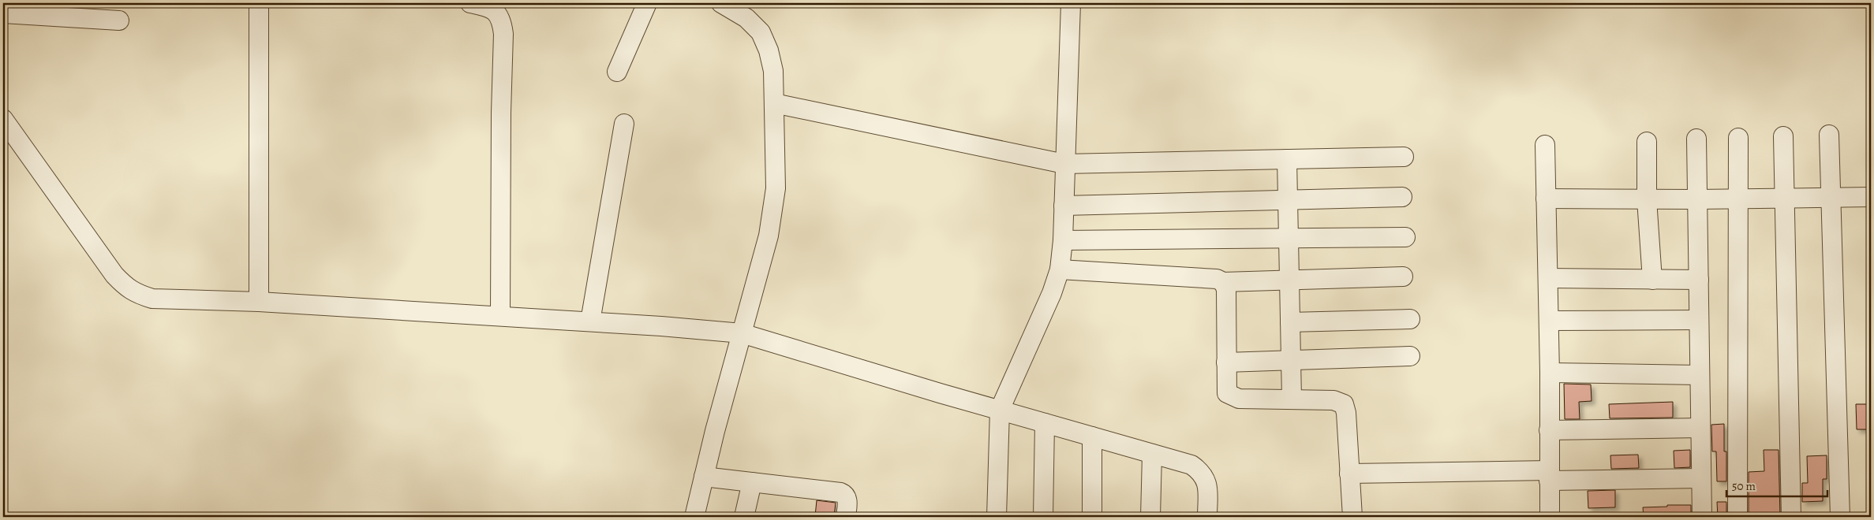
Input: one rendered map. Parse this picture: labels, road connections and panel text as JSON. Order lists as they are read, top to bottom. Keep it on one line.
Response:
{"scale_bar":"50 m"}
